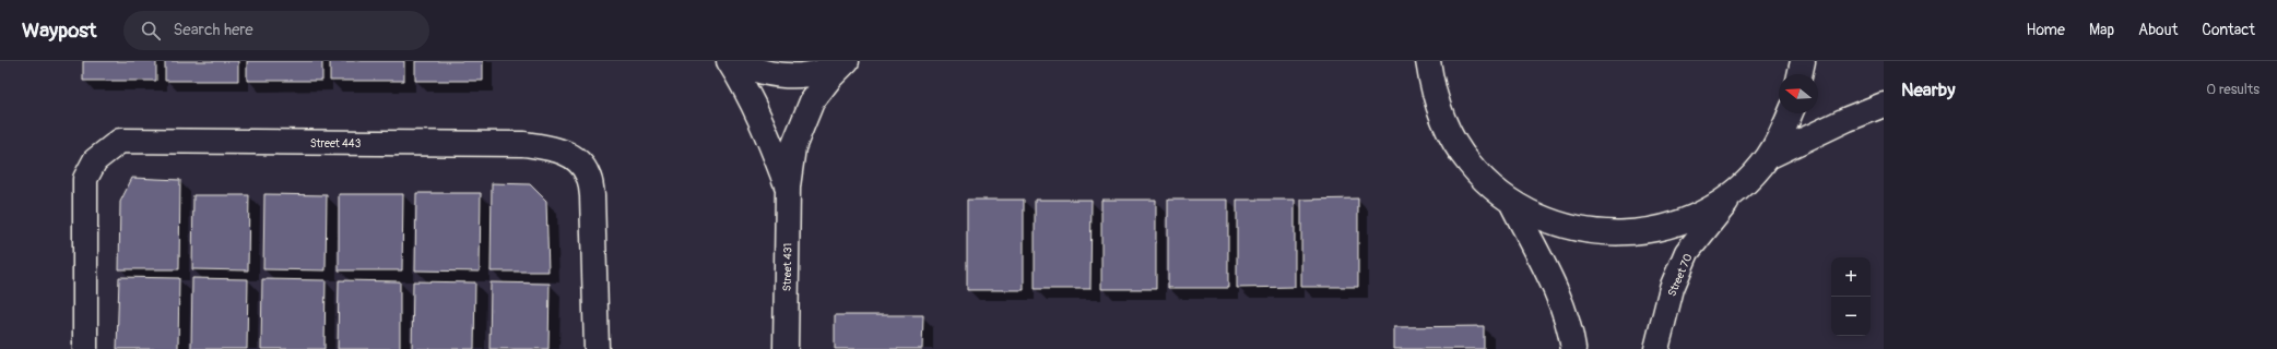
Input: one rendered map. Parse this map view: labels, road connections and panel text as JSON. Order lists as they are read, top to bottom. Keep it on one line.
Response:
{"streets":{"street":["Street 443","Street 431","Street 70"]},"north":"left","page":{"header":"Waypost","search":"Search here","nav":["Home","Map","About","Contact"],"heading":["Nearby","0 results"],"map_buttons":["+","−"]}}
